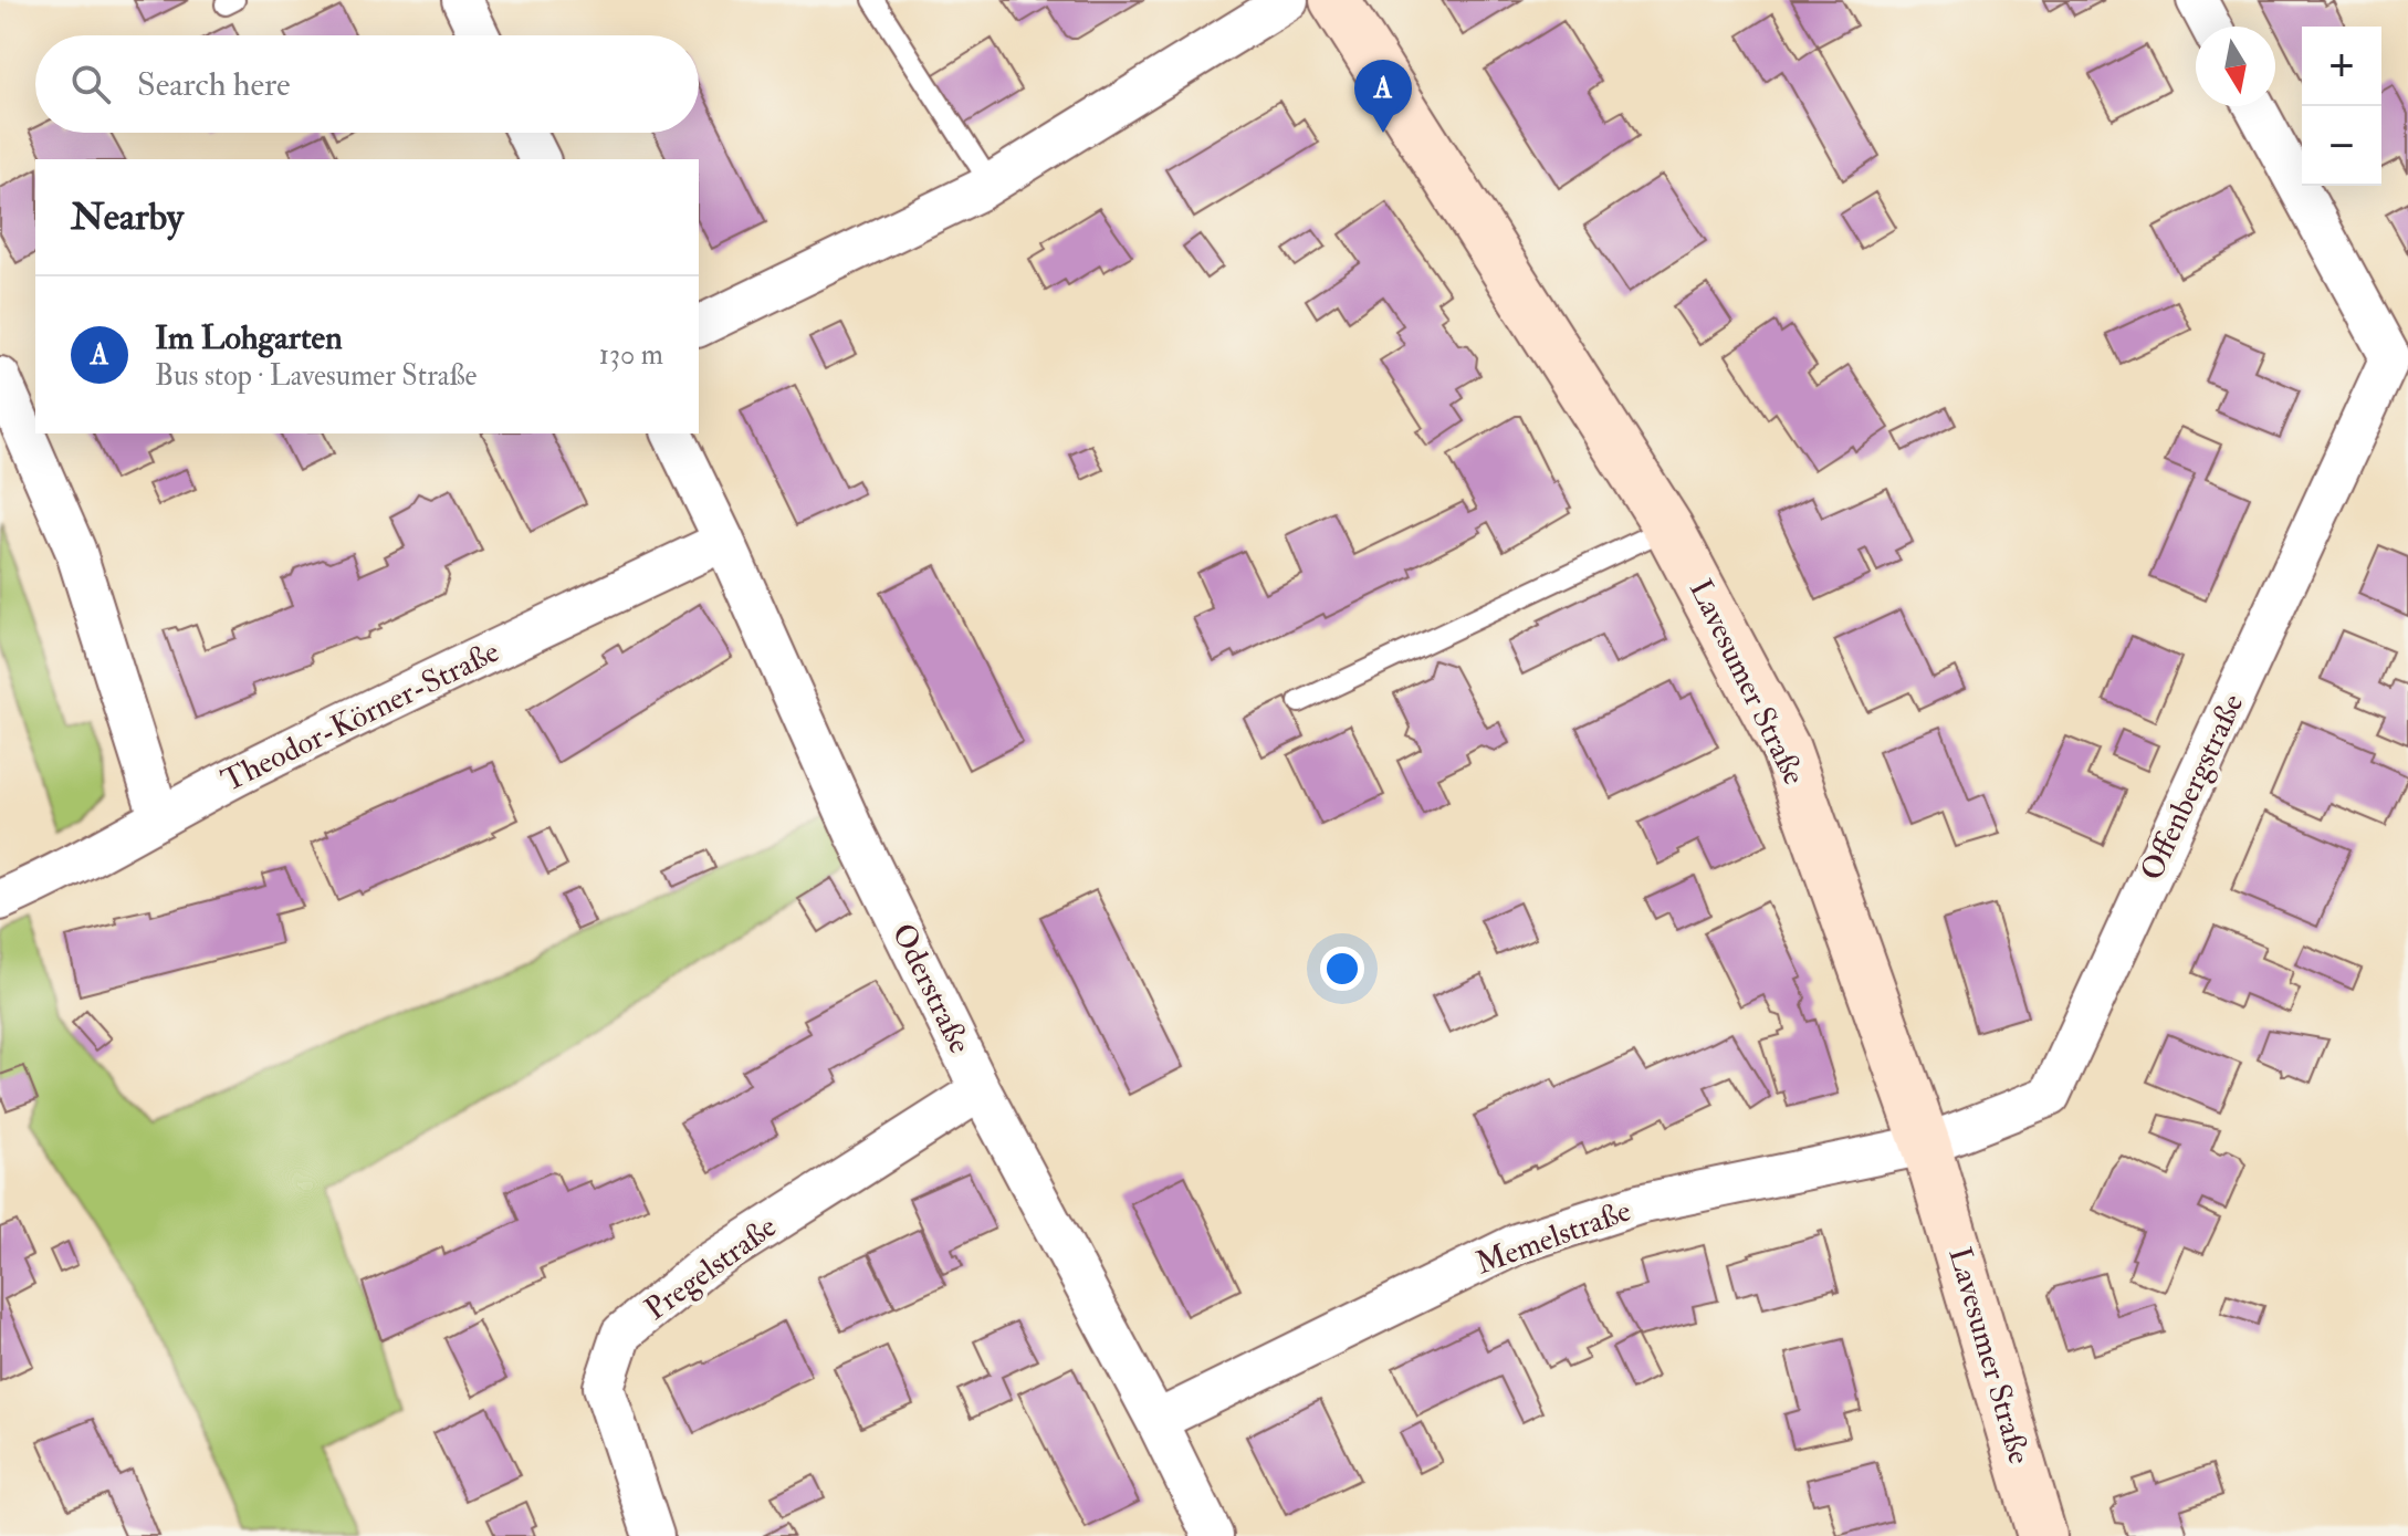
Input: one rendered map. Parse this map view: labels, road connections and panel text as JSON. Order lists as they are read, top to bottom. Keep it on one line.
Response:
{"streets":{"street":["Lavesumer Straße","Theodor-Körner-Straße","Offenbergstraße","Oderstraße","Memelstraße","Pregelstraße"]},"crossings":[["Lavesumer Straße","Offenbergstraße"],["Lavesumer Straße","Memelstraße"],["Theodor-Körner-Straße","Oderstraße"],["Offenbergstraße","Memelstraße"],["Oderstraße","Memelstraße"],["Oderstraße","Pregelstraße"]],"north":"bottom","page":{"map_buttons":["+","−"],"search":"Search here","pins":"A","heading":"Nearby","list":[{"mark":"A","name":"Im Lohgarten","note":"Bus stop · Lavesumer Straße","value":"130 m"}]}}
